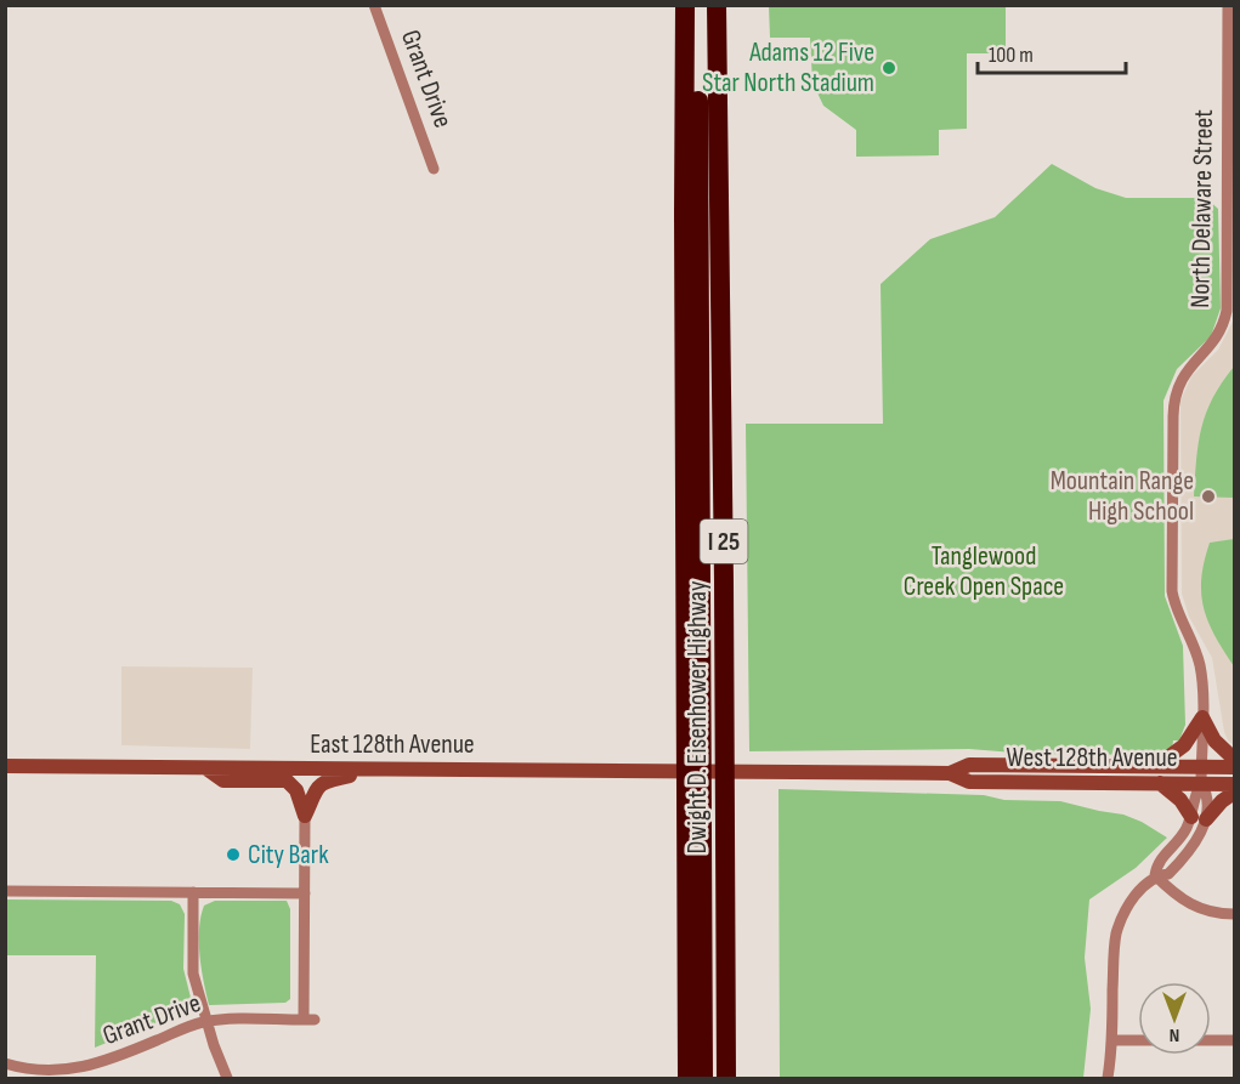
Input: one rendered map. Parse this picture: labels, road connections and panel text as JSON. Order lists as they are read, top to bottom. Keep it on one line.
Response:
{"streets":{"highway":["I 25","Dwight D. Eisenhower Highway"],"main road":["East 128th Avenue","West 128th Avenue"],"street":["Grant Drive","North Delaware Street"]},"crossings":[["North Delaware Street","West 128th Avenue"],["East 128th Avenue","West 128th Avenue"]],"parks":["Tanglewood Creek Open Space"],"places":["Adams 12 Five Star North Stadium","Mountain Range High School","City Bark"],"scale_bar":"100 m","north":"bottom"}
